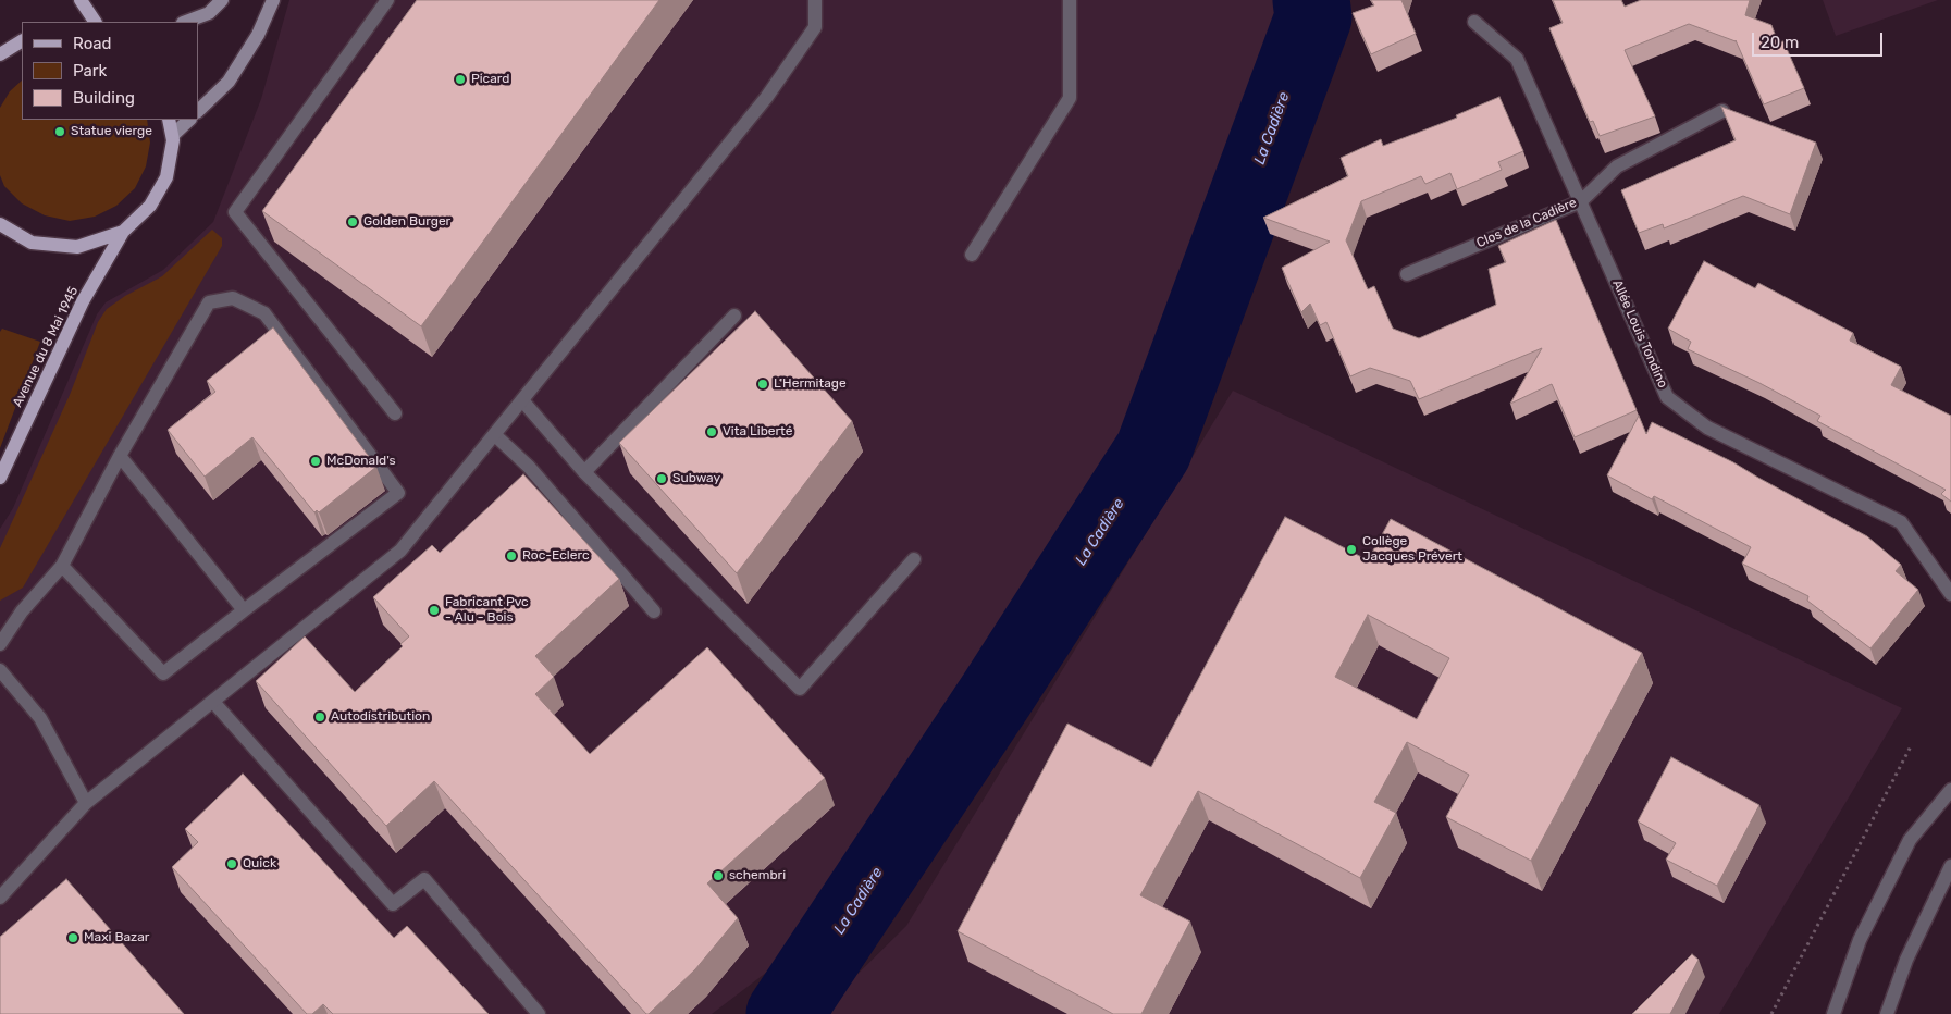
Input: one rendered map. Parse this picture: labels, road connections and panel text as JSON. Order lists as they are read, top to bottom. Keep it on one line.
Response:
{"streets":{"main road":["Avenue du 8 Mai 1945"],"street":["Clos de la Cadière","Allée Louis Tondino"]},"crossings":[["Clos de la Cadière","Allée Louis Tondino"]],"water":["La Cadière"],"places":["Picard","Statue vierge","Golden Burger","L'Hermitage","Vita Liberté","McDonald's","Subway","Collège Jacques Prévert","Roc-Eclerc","Fabricant Pvc - Alu - Bois","Autodistribution","Quick","schembri","Maxi Bazar"],"legend":["Road","Park","Building"],"scale_bar":"20 m"}
